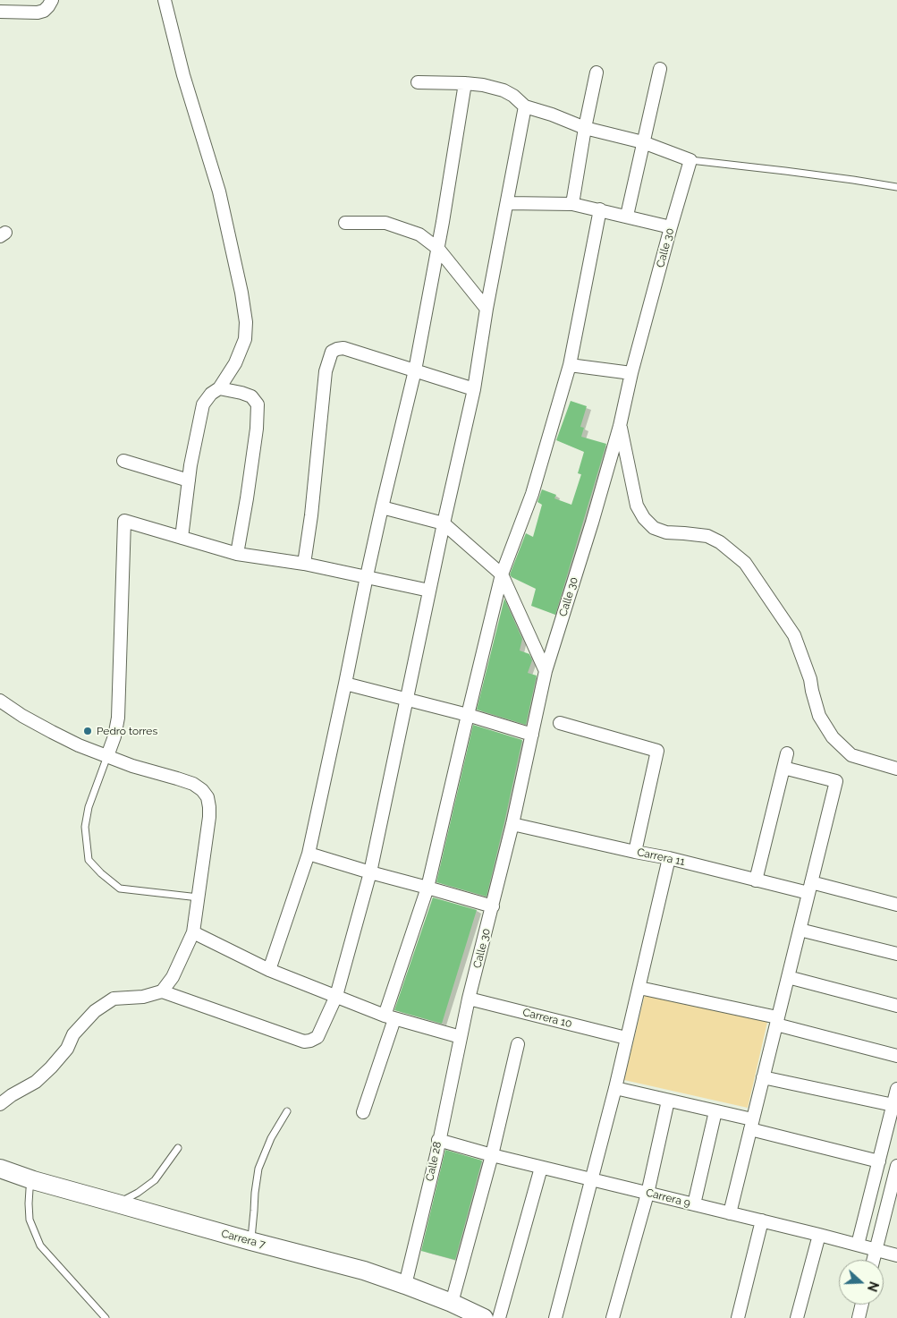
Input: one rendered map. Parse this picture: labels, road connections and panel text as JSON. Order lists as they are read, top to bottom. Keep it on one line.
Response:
{"streets":{"street":["Calle 30","Carrera 11","Carrera 10","Calle 28","Carrera 9","Carrera 7"]},"crossings":[["Calle 30","Carrera 11"],["Calle 30","Carrera 10"],["Calle 30","Calle 28"],["Calle 28","Carrera 9"],["Calle 28","Carrera 7"]],"places":["Pedro torres"],"north":"right"}
